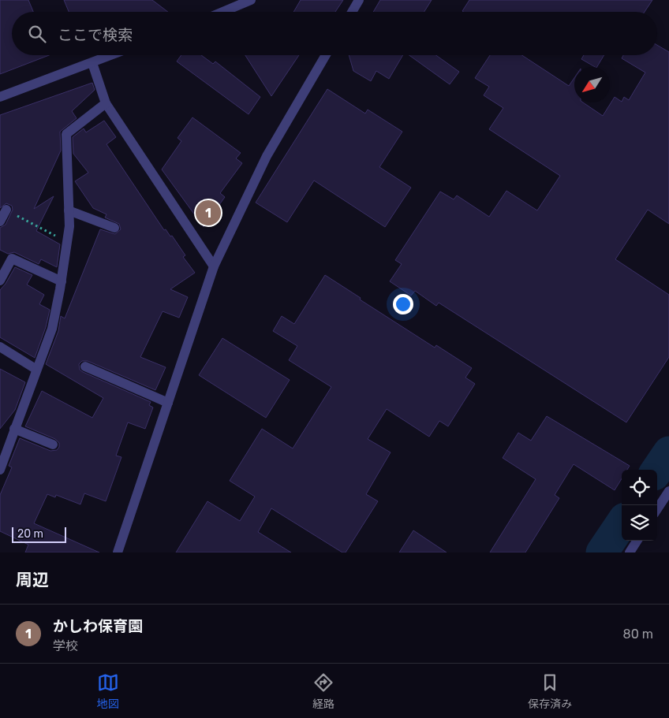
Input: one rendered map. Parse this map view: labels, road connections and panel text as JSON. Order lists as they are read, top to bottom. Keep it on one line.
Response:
{"scale_bar":"20 m","north":"bottom left","page":{"search":"ここで検索","pins":"1","scale":"20 m","heading":"周辺","list":[{"mark":"1","name":"かしわ保育園","note":"学校","value":"80 m"}],"nav":["地図","経路","保存済み"]}}
